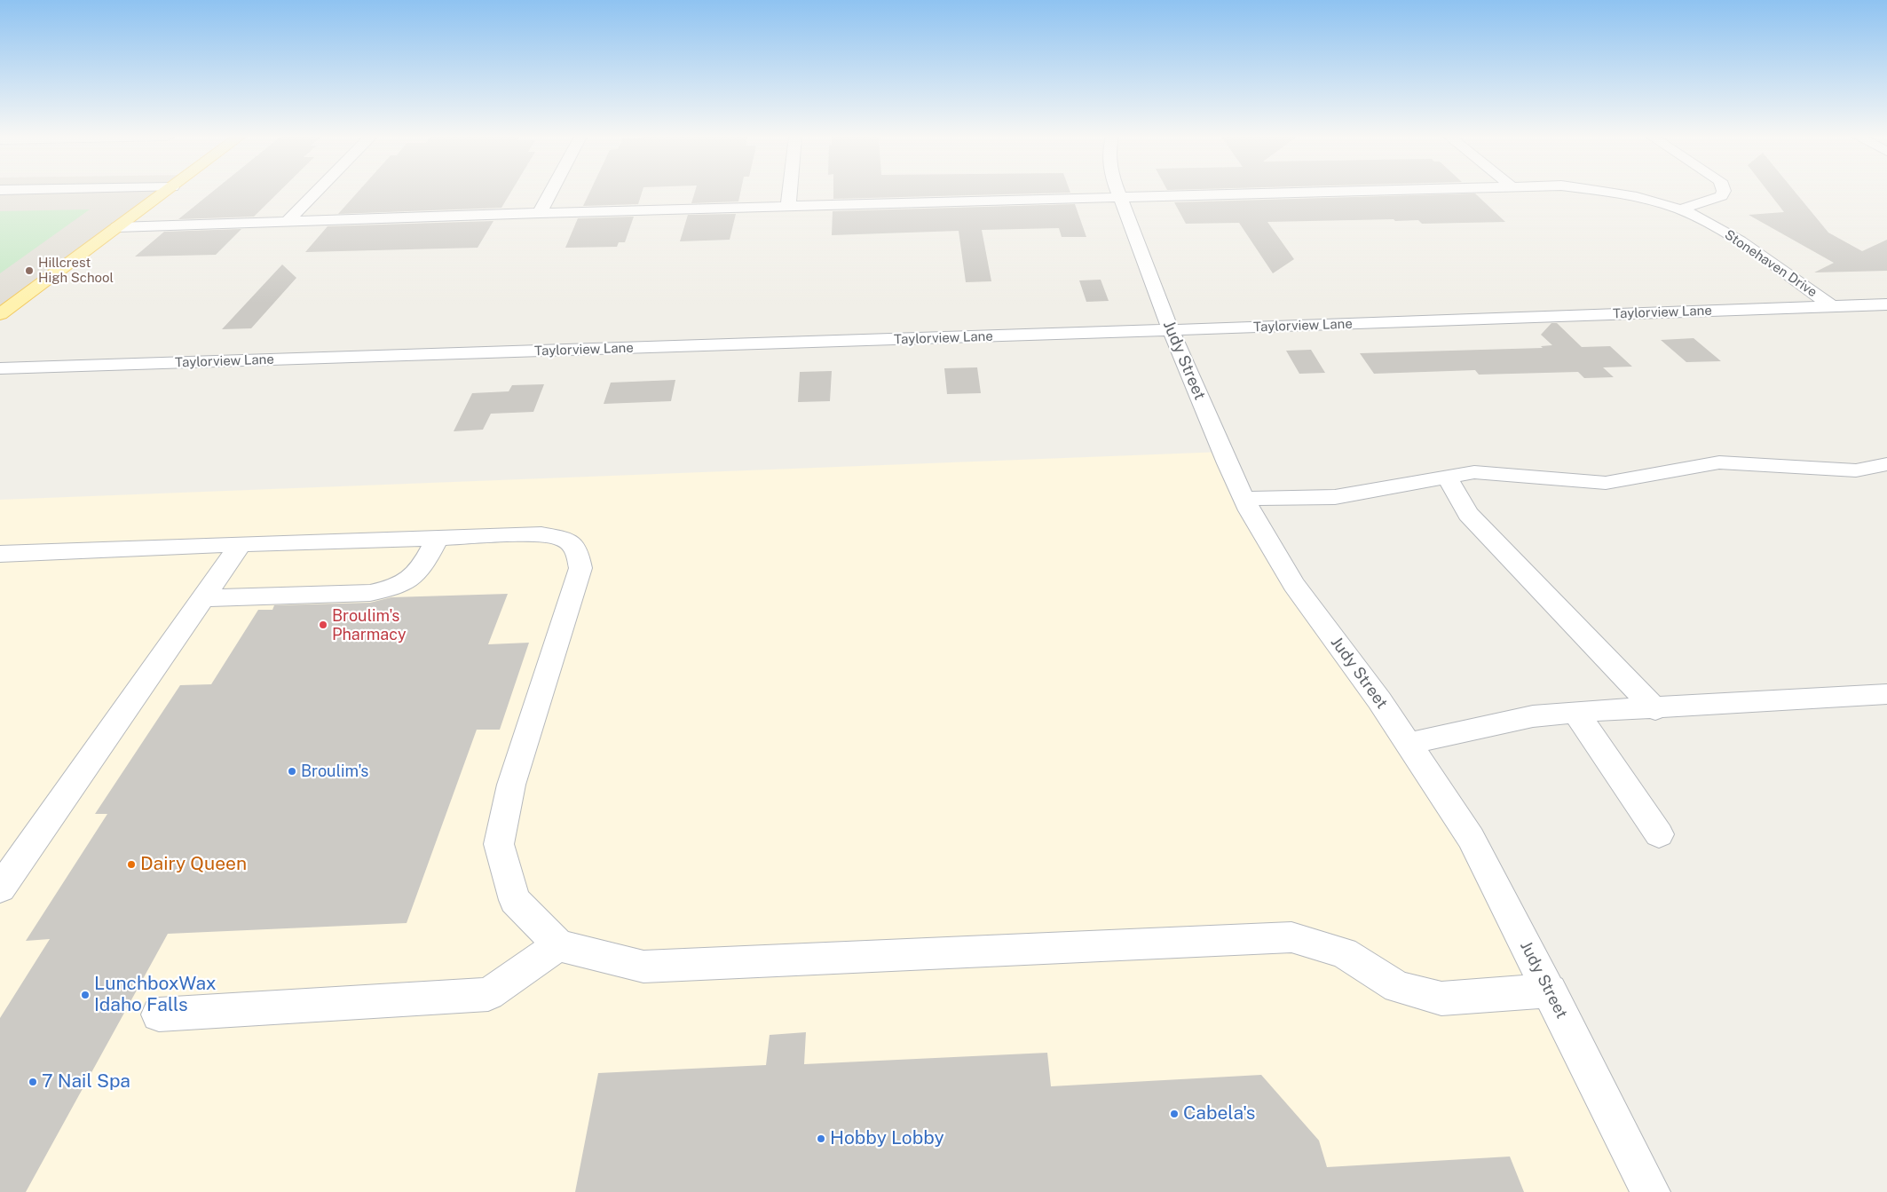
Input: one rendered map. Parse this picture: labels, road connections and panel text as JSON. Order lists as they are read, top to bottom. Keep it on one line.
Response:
{"streets":{"street":["Stonehaven Drive","Taylorview Lane","Judy Street"]},"crossings":[["Stonehaven Drive","Taylorview Lane"],["Stonehaven Drive","Judy Street"],["Taylorview Lane","Judy Street"]],"places":["Hillcrest High School","Broulim's Pharmacy","Broulim's","Dairy Queen","LunchboxWax Idaho Falls","7 Nail Spa","Cabela's","Hobby Lobby"]}
